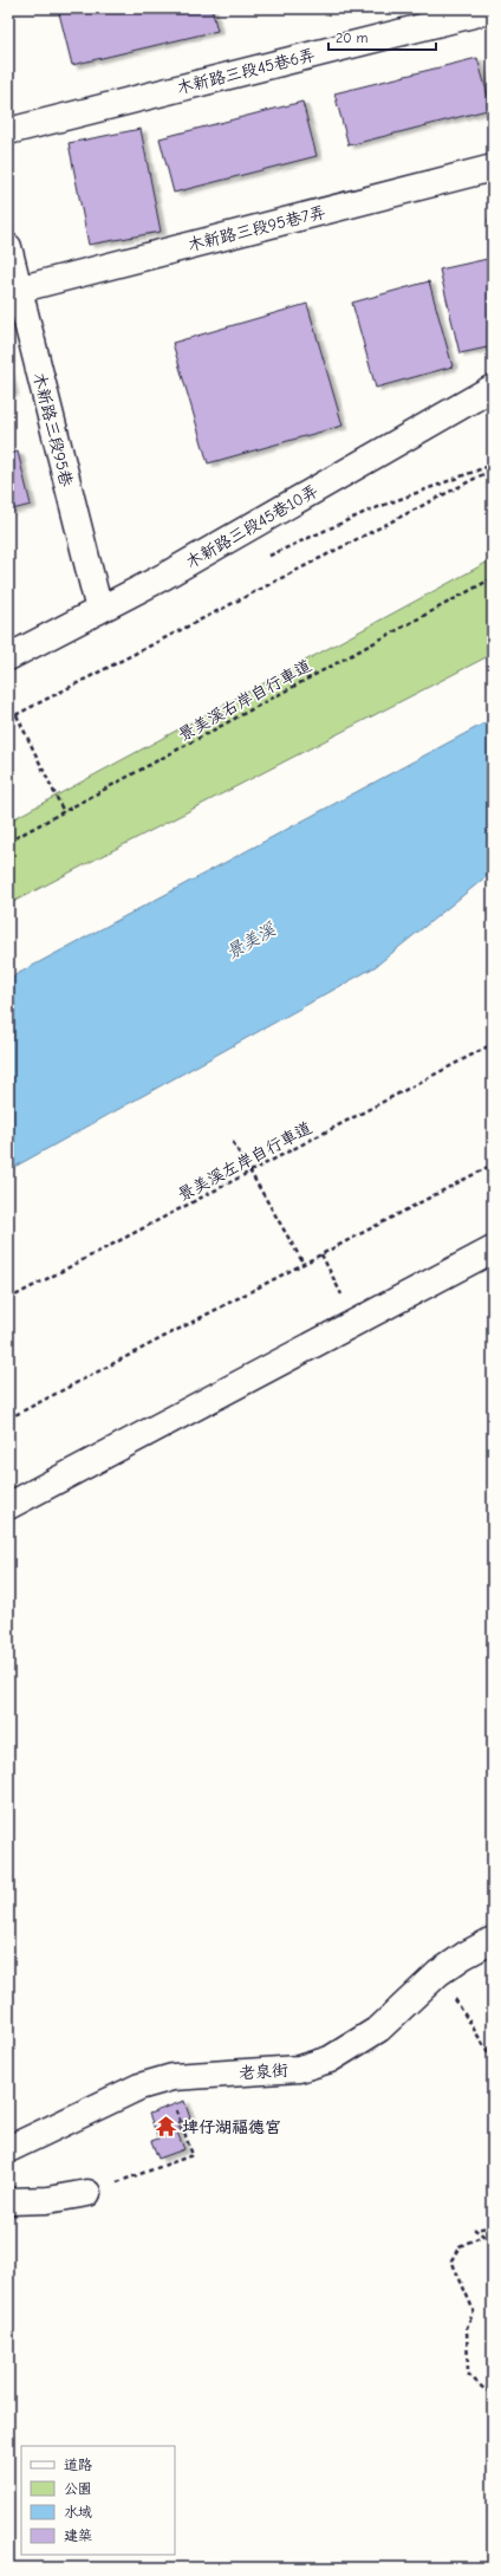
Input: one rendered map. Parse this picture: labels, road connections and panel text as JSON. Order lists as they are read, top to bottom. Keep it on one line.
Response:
{"streets":{"street":["木新路三段45巷6弄","木新路三段95巷7弄","木新路三段95巷","木新路三段45巷10弄","老泉街"],"path":["景美溪右岸自行車道","景美溪左岸自行車道"]},"crossings":[["木新路三段95巷7弄","木新路三段95巷"],["木新路三段95巷","木新路三段45巷10弄"]],"water":["景美溪"],"places":{"temple":["埤仔湖福德宮"]},"legend":["道路","公園","水域","建築"],"scale_bar":"20 m"}
